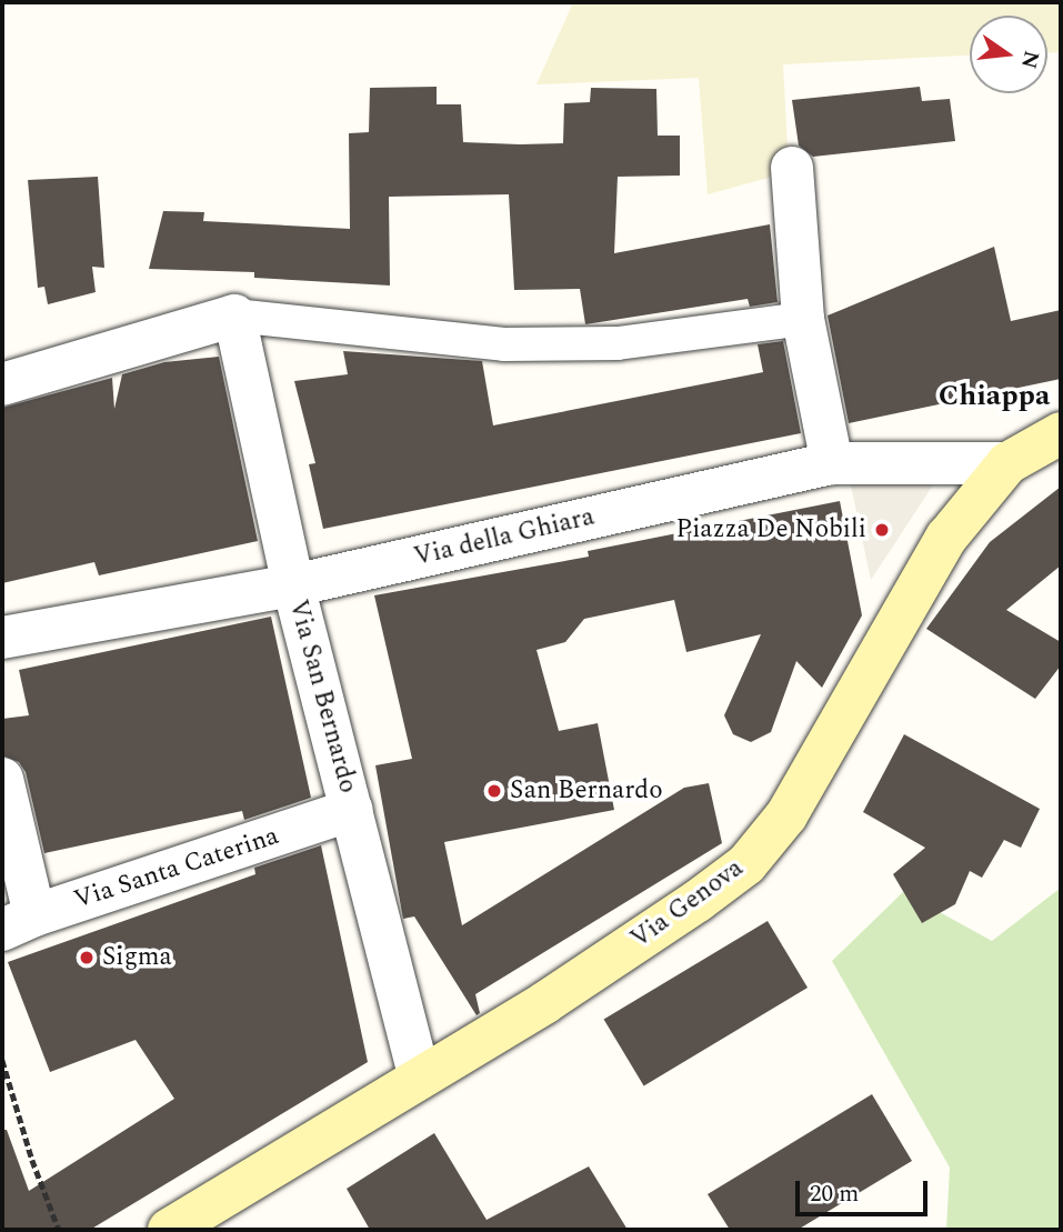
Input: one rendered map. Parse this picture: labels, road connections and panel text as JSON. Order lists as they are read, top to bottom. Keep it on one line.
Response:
{"streets":{"main road":["Via Genova"],"street":["Via della Ghiara","Via San Bernardo","Via Santa Caterina"]},"crossings":[["Via della Ghiara","Via San Bernardo"],["Via della Ghiara","Via Genova"],["Via San Bernardo","Via Santa Caterina"],["Via San Bernardo","Via Genova"]],"districts":["Chiappa"],"places":["Piazza De Nobili","San Bernardo","Sigma"],"scale_bar":"20 m","north":"right"}
